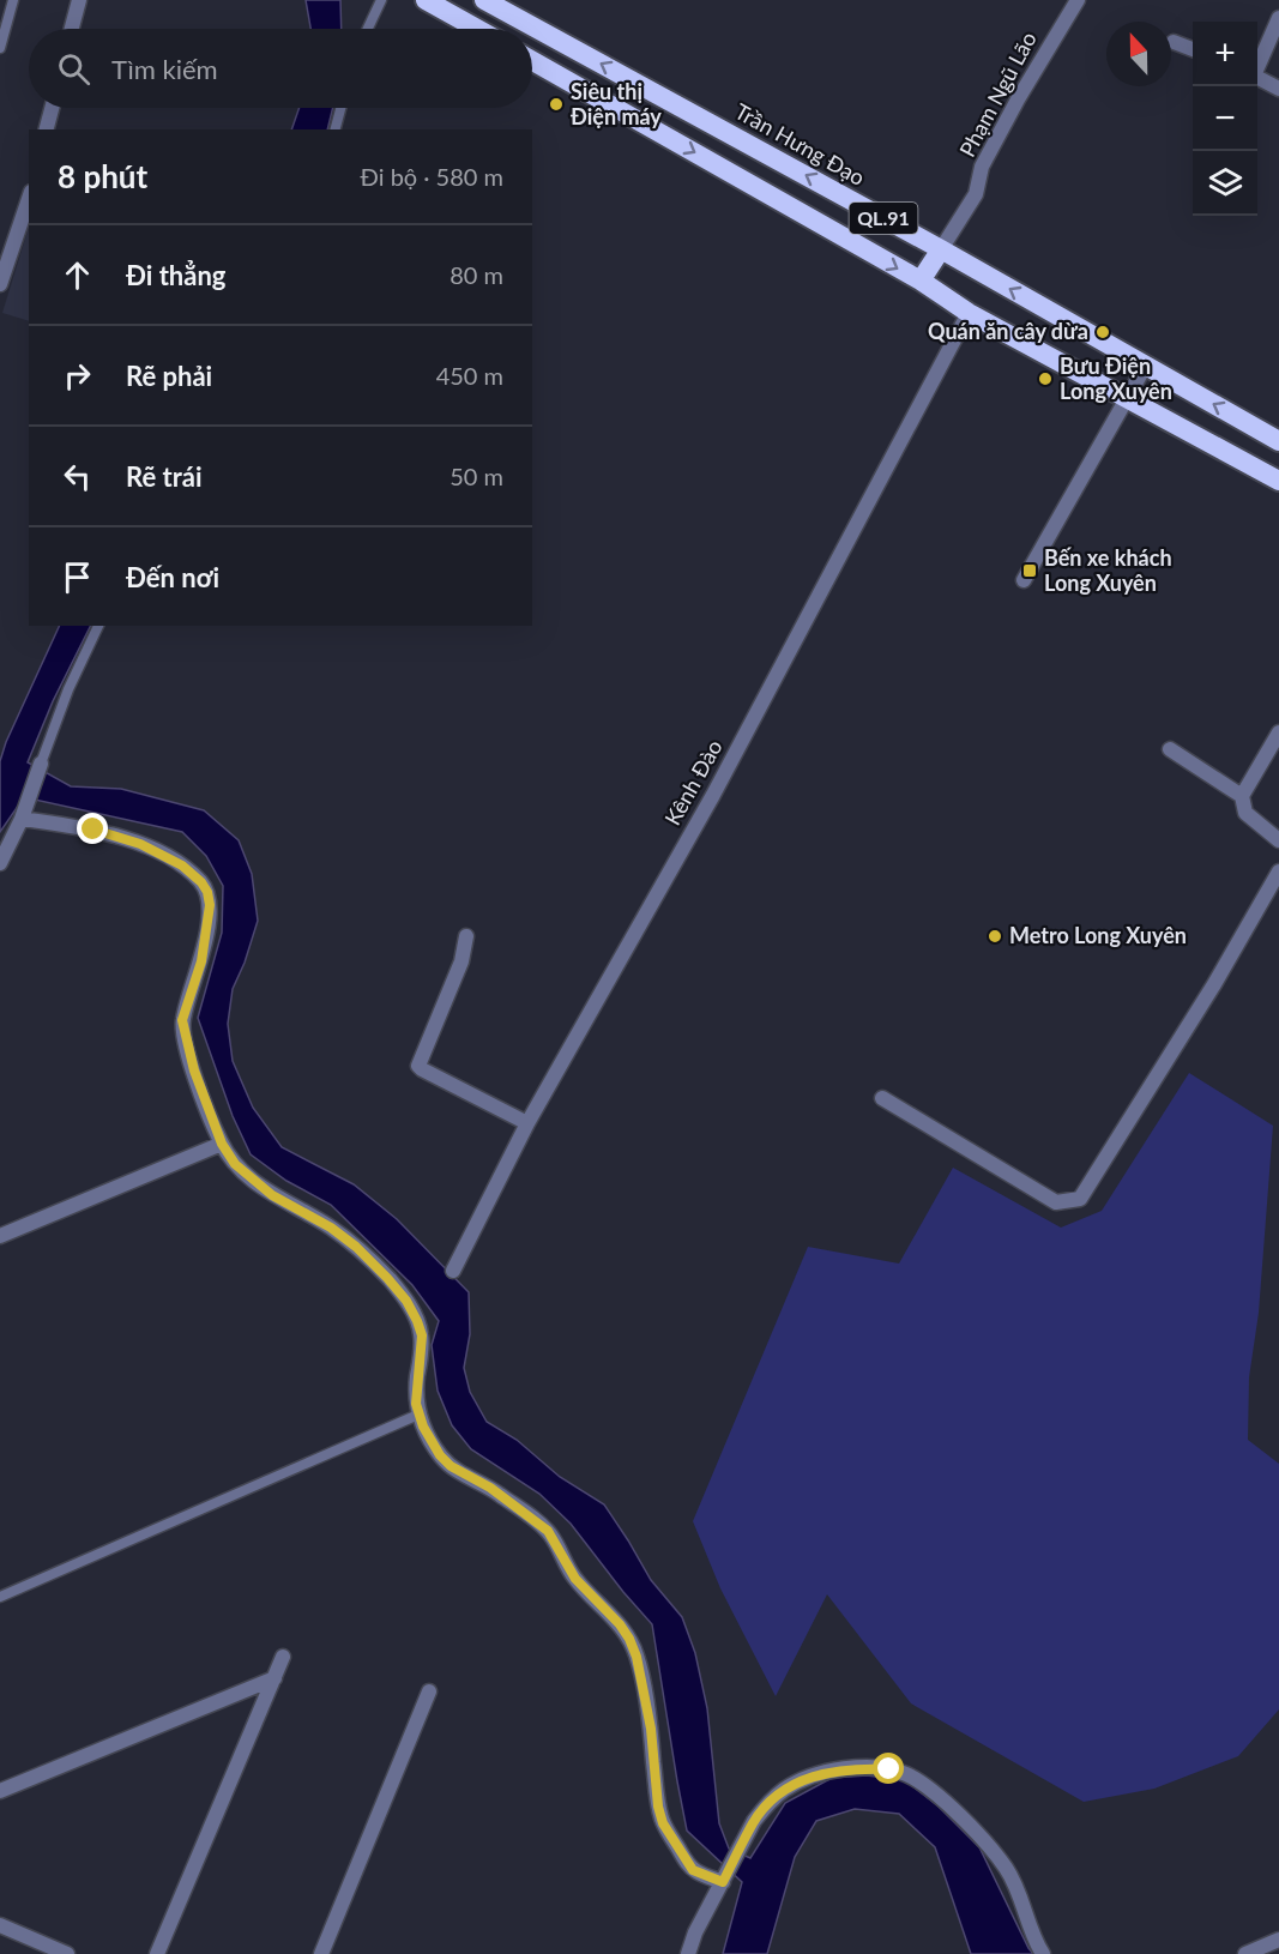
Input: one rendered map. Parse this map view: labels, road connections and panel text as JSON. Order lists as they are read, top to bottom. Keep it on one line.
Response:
{"streets":{"highway":["Trần Hưng Đạo","QL.91"],"street":["Phạm Ngũ Lão","Kênh Đào"]},"crossings":[["Phạm Ngũ Lão","Trần Hưng Đạo"],["QL.91","Kênh Đào"]],"places":{"other":["Siêu thị Điện máy","Quán ăn cây dừa","Bưu Điện Long Xuyên","Metro Long Xuyên"],"transit":["Bến xe khách Long Xuyên"]},"north":"top","page":{"map_buttons":["+","−"],"search":"Tìm kiếm","heading":["8 phút","Đi bộ · 580 m"],"list":[["Đi thẳng","80 m"],["Rẽ phải","450 m"],["Rẽ trái","50 m"],"Đến nơi"]}}
